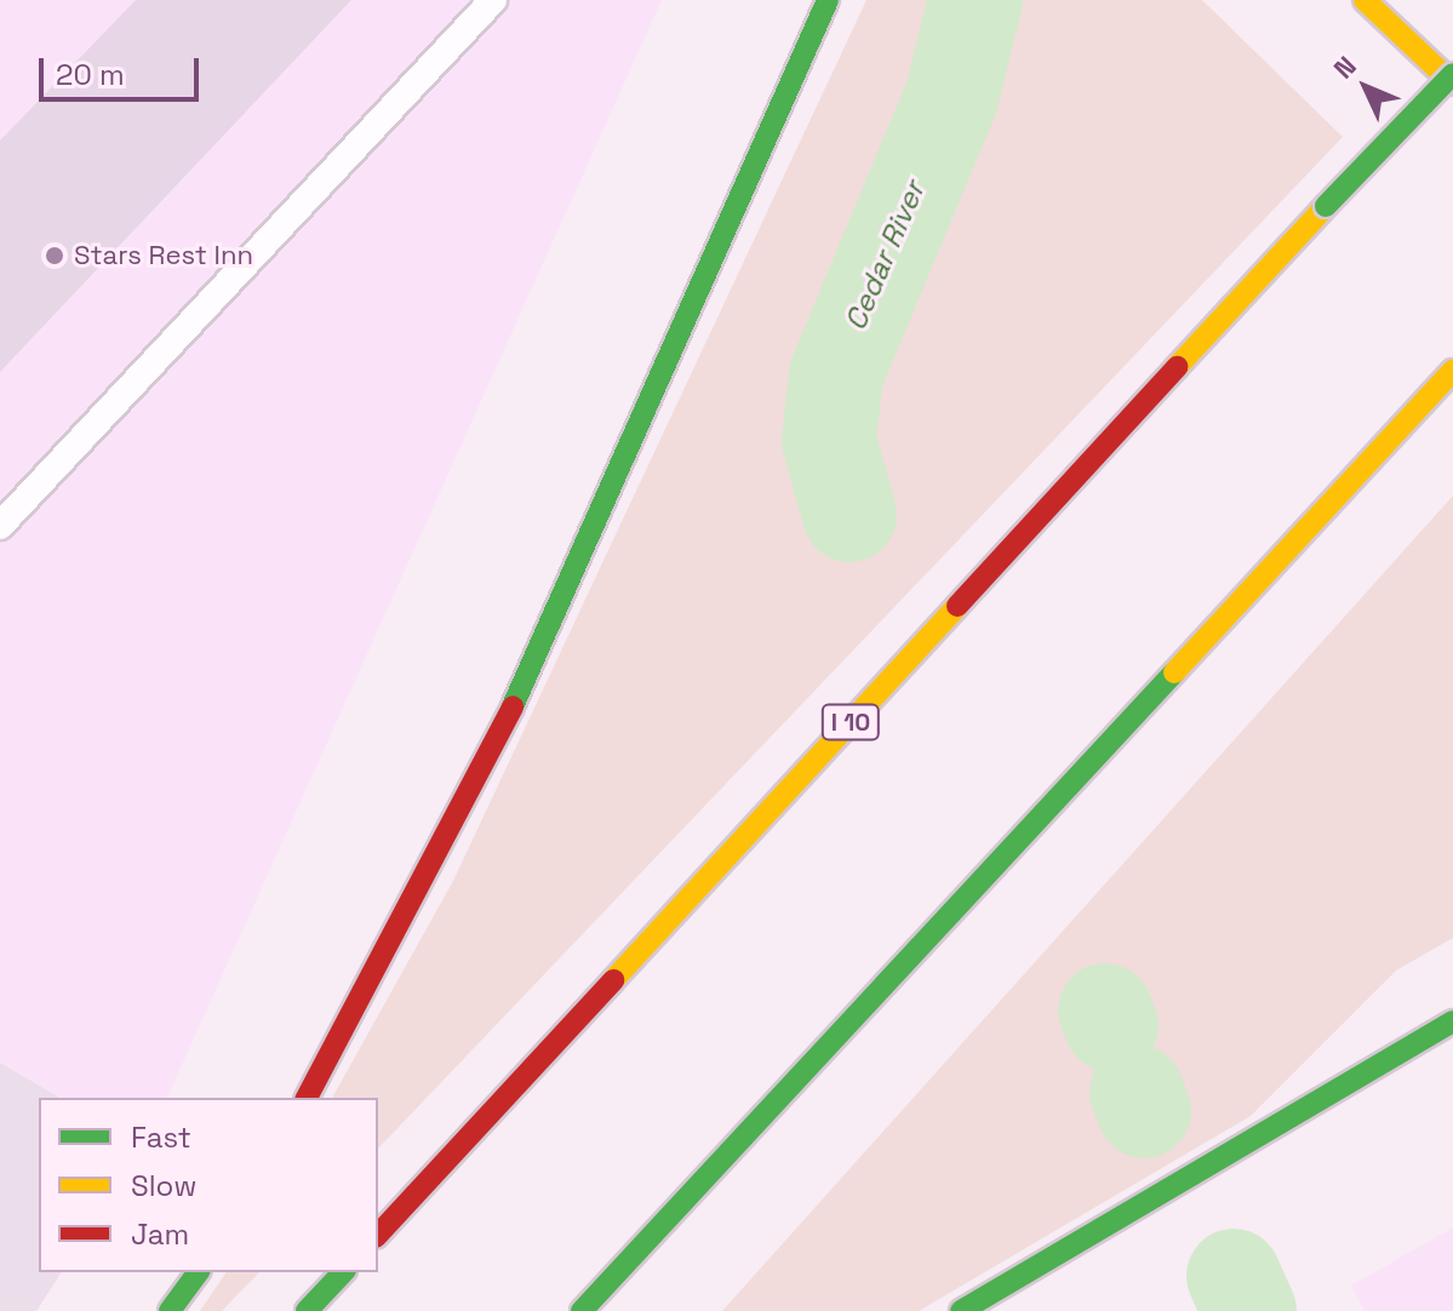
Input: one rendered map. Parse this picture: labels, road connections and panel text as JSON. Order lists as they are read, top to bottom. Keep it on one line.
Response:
{"streets":{"main road":["I 10"]},"water":["Cedar River"],"places":["Stars Rest Inn"],"legend":["Fast","Slow","Jam"],"scale_bar":"20 m","north":"top left"}
